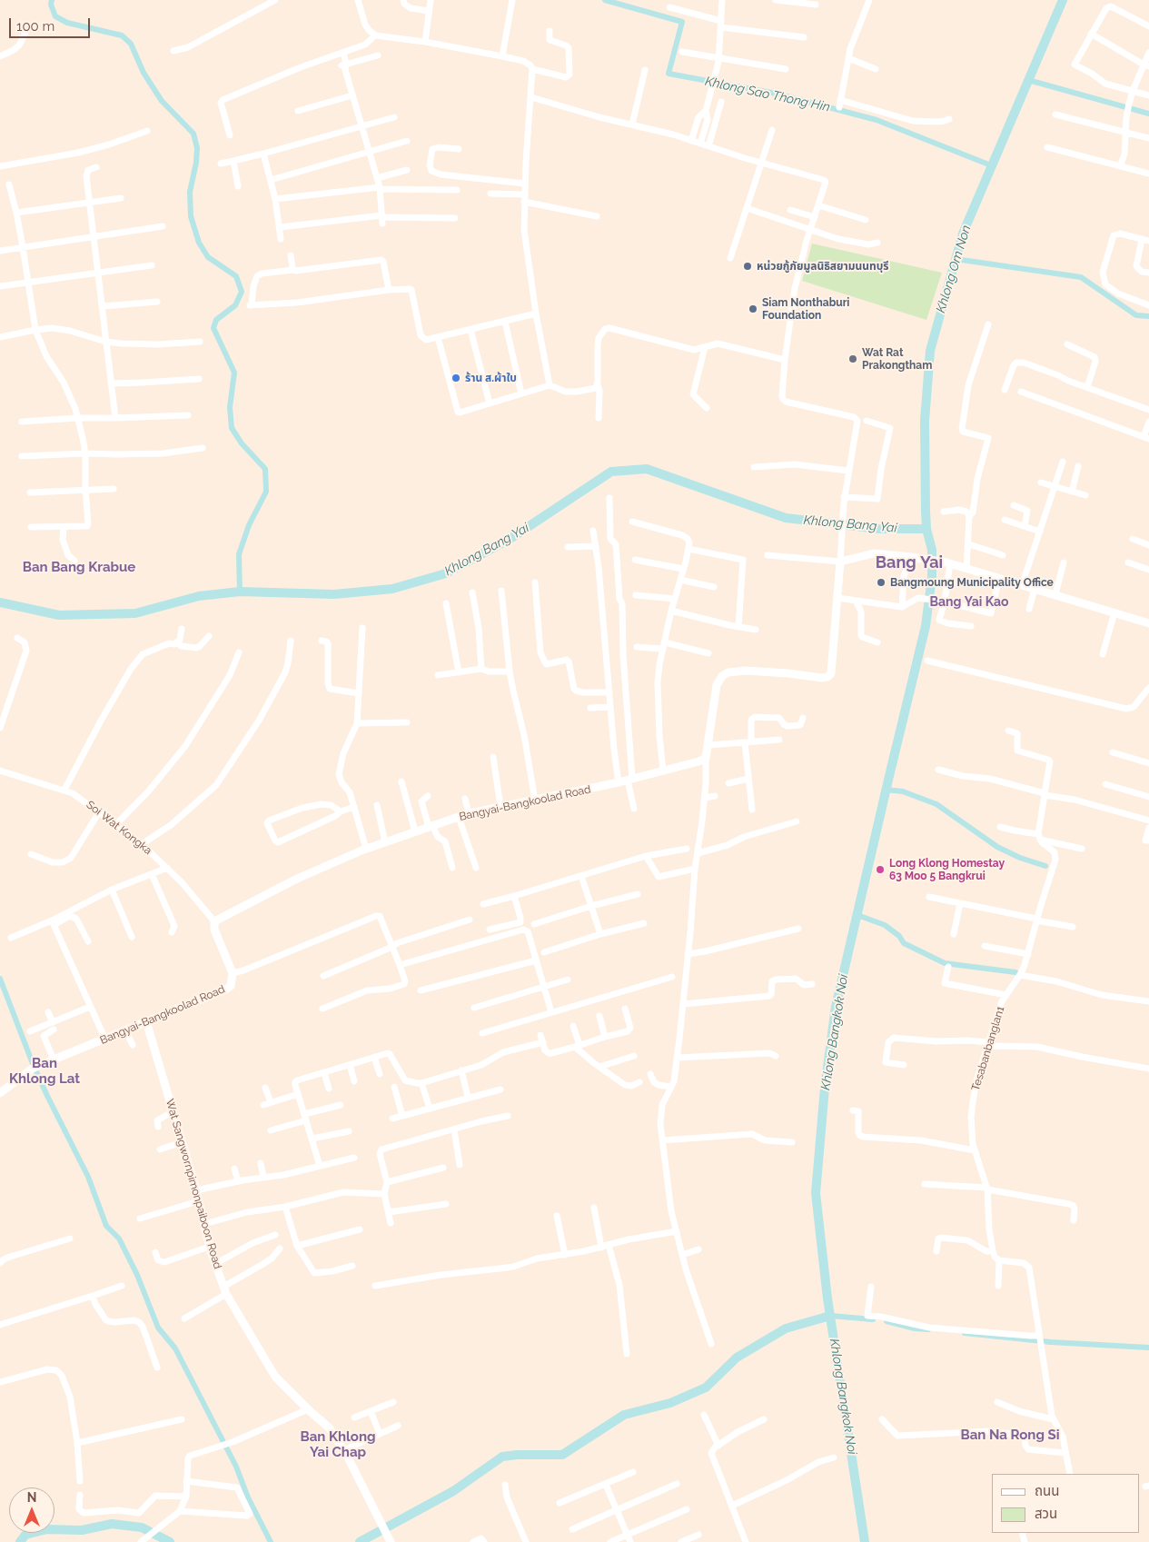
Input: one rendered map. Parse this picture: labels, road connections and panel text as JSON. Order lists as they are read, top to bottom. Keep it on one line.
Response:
{"streets":{"street":["Bangyai-Bangkoolad Road","Soi Wat Kongka","Tesabanbanglan1","Wat Sangwornpimonpaiboon Road"]},"crossings":[["Bangyai-Bangkoolad Road","Soi Wat Kongka"],["Bangyai-Bangkoolad Road","Wat Sangwornpimonpaiboon Road"]],"districts":["Bang Yai","Ban Bang Krabue","Bang Yai Kao","Ban Khlong Lat","Ban Na Rong Si","Ban Khlong Yai Chap"],"water":["Khlong Sao Thong Hin","Khlong Om Non","Khlong Bang Yai","Khlong Bangkok Noi"],"places":["หน่วยกู้ภัยมูลนิธิสยามนนทบุรี","Siam Nonthaburi Foundation","Wat Rat Prakongtham","ร้าน ส.ผ้าใบ","Bangmoung Municipality Office","Long Klong Homestay 63 Moo 5 Bangkrui"],"legend":["ถนน","สวน"],"scale_bar":"100 m","north":"top"}
